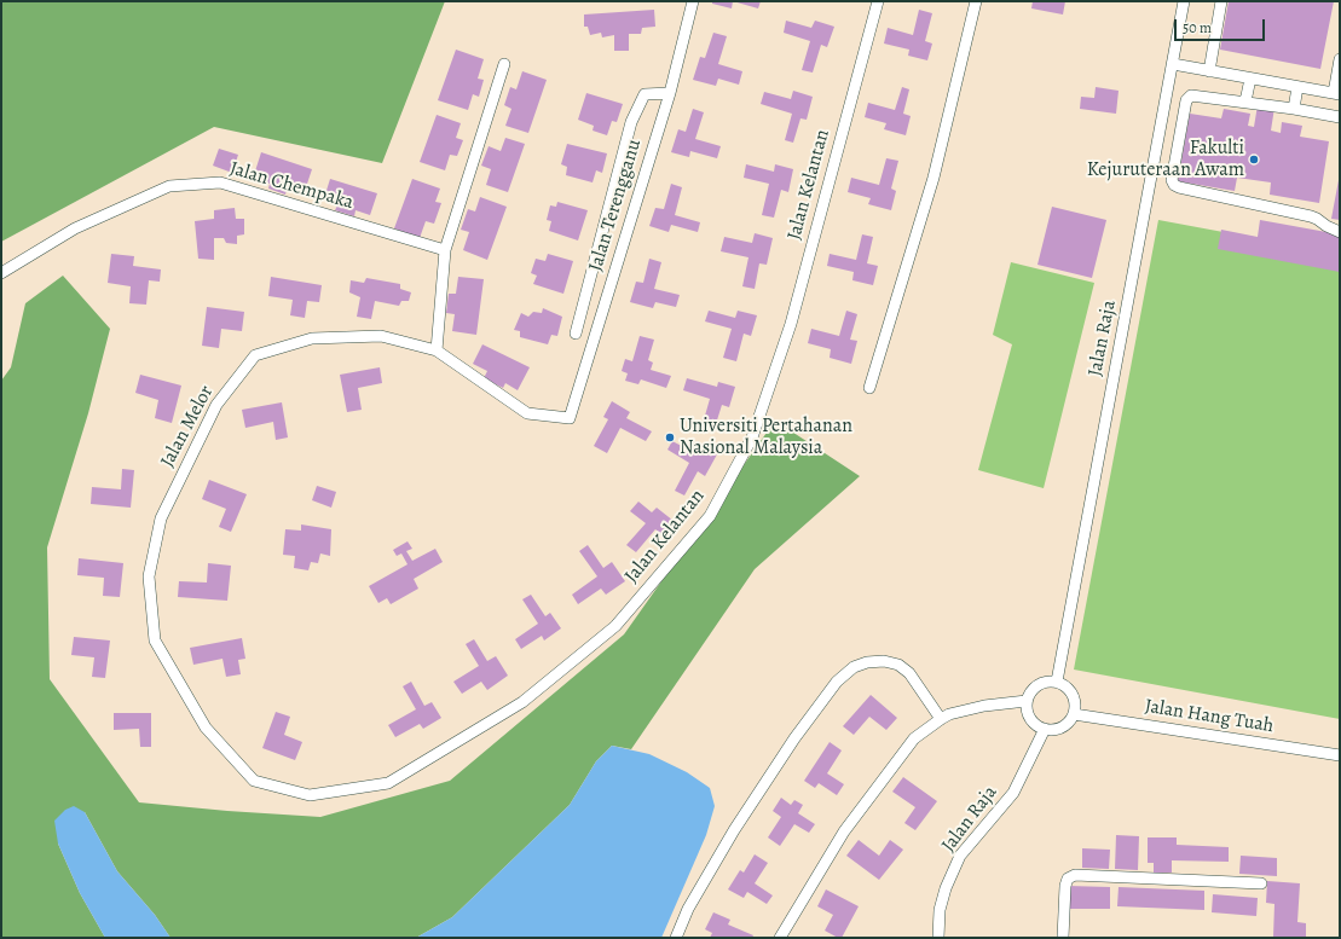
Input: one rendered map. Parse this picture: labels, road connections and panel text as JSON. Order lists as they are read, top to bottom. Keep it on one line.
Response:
{"streets":{"street":["Jalan Kelantan","Jalan Chempaka","Jalan Terengganu","Jalan Raja","Jalan Melor","Jalan Hang Tuah"]},"crossings":[["Jalan Kelantan","Jalan Melor"],["Jalan Terengganu","Jalan Melor"],["Jalan Raja","Jalan Hang Tuah"]],"places":["Fakulti Kejuruteraan Awam","Universiti Pertahanan Nasional Malaysia"],"scale_bar":"50 m"}
